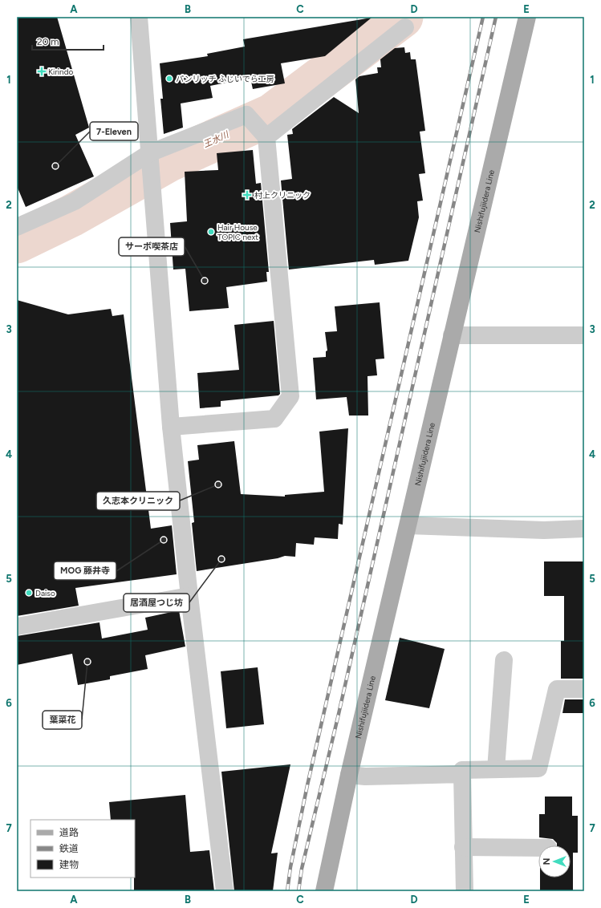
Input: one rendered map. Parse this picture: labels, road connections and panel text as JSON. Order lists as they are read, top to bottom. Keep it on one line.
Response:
{"streets":{"main road":["Nishifujiidera Line"]},"water":["王水川"],"places":{"health":["Kirindo","村上クリニック"],"other":["パンリッチ ふじいでら工房","7-Eleven","Hair House TOPIC next","サーボ喫茶店","久志本クリニック","MOG 藤井寺","居酒屋つじ坊","Daiso","葉菜花"]},"legend":["道路","鉄道","建物"],"scale_bar":"20 m","north":"left","grid":{"columns":["A","B","C","D","E"],"rows":["1","2","3","4","5","6","7"]}}
